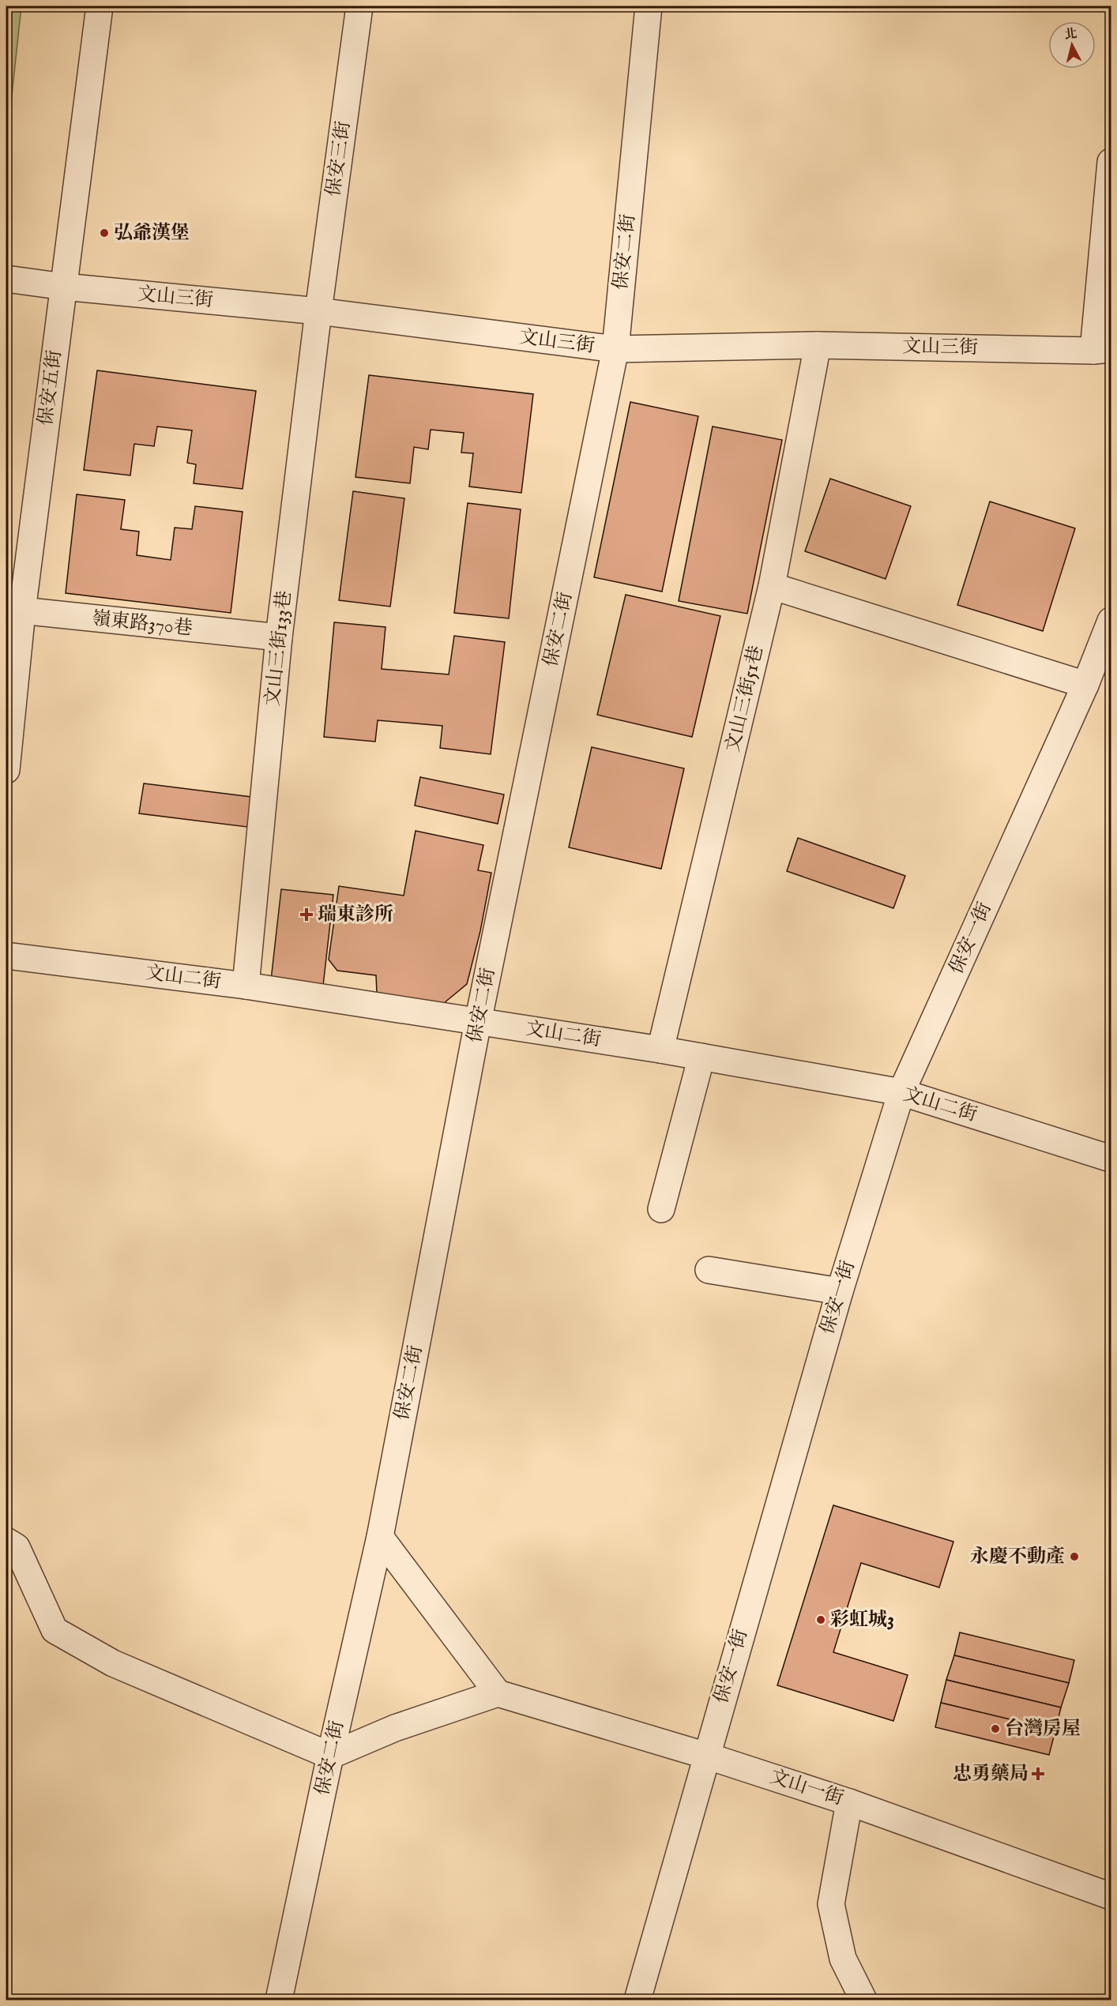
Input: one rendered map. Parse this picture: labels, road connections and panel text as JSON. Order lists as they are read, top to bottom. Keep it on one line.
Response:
{"streets":{"street":["保安三街","保安二街","文山三街","保安五街","嶺東路370巷","文山三街133巷","文山三街51巷","保安一街","文山二街","文山一街"]},"crossings":[["保安三街","文山三街"],["保安三街","文山三街133巷"],["保安二街","文山三街"],["保安二街","文山二街"],["文山三街","保安五街"],["文山三街","文山三街133巷"],["文山三街","文山三街51巷"],["保安五街","嶺東路370巷"],["嶺東路370巷","文山三街133巷"],["文山三街133巷","文山二街"],["文山三街51巷","文山二街"],["保安一街","文山二街"],["保安一街","文山一街"]],"places":{"other":["弘爺漢堡","永慶不動產","彩虹城3","台灣房屋"],"health":["瑞東診所","忠勇藥局"]},"north":"top"}
